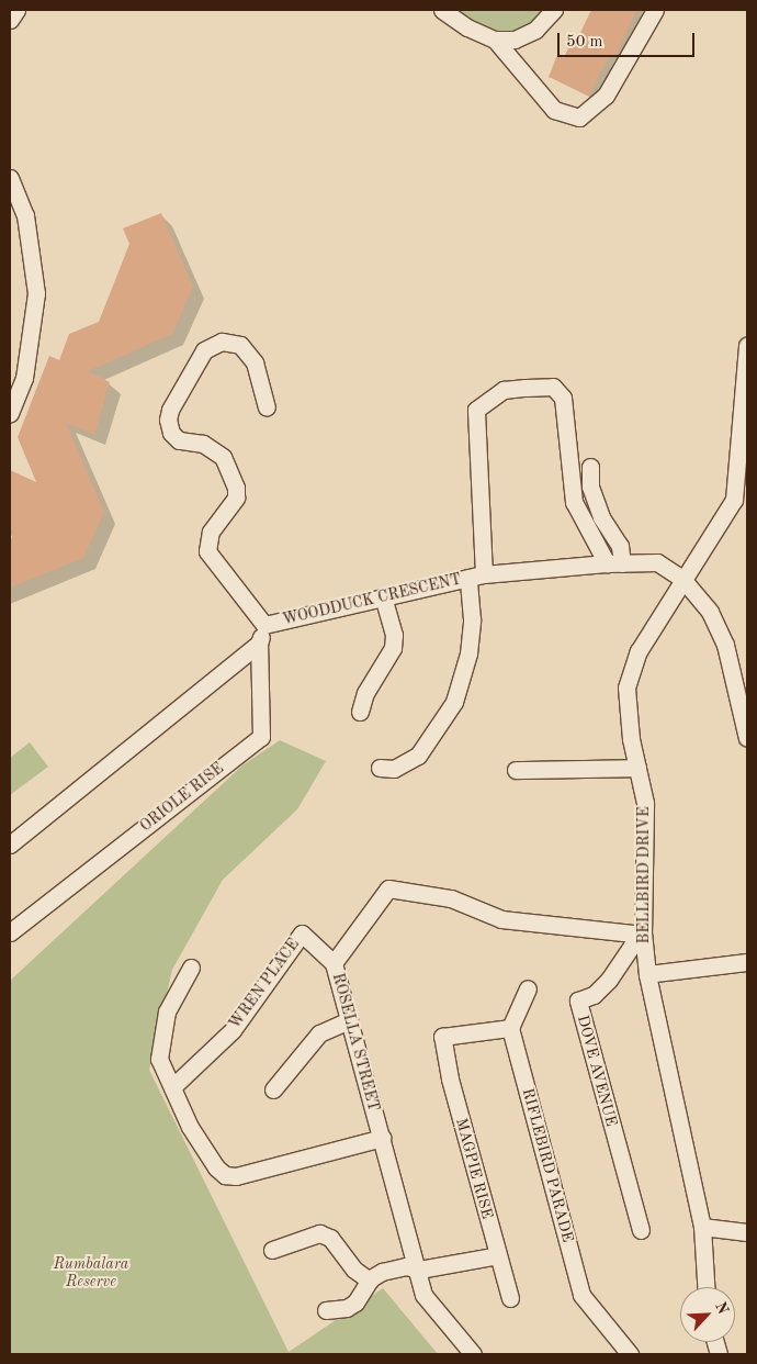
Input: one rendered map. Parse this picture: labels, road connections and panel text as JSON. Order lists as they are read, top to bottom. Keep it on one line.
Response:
{"streets":{"street":["WOODDUCK CRESCENT","ORIOLE RISE","BELLBIRD DRIVE","WREN PLACE","ROSELLA STREET","DOVE AVENUE","RIFLEBIRD PARADE","MAGPIE RISE"]},"crossings":[["WOODDUCK CRESCENT","ORIOLE RISE"],["WOODDUCK CRESCENT","BELLBIRD DRIVE"],["BELLBIRD DRIVE","ROSELLA STREET"],["BELLBIRD DRIVE","DOVE AVENUE"],["WREN PLACE","ROSELLA STREET"],["ROSELLA STREET","DOVE AVENUE"],["RIFLEBIRD PARADE","MAGPIE RISE"]],"parks":["Rumbalara Reserve"],"scale_bar":"50 m","north":"top right"}
